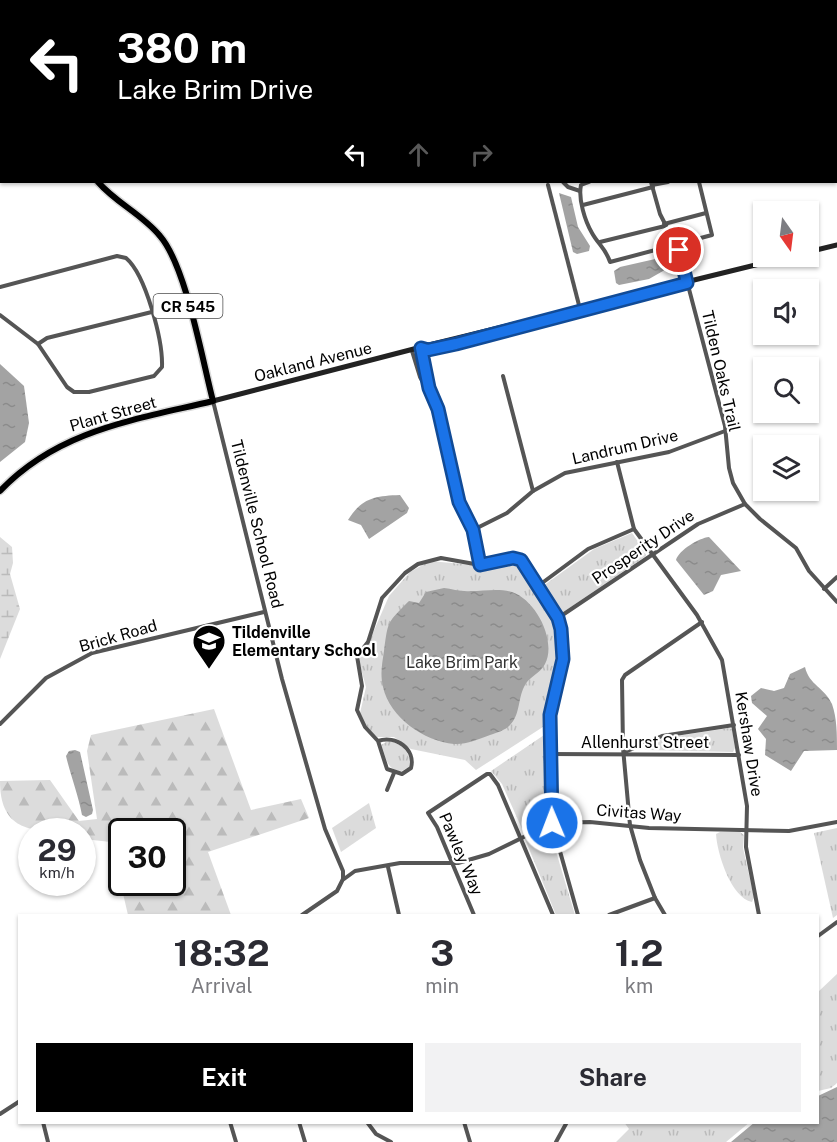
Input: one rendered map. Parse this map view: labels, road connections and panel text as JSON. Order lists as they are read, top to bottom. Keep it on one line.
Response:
{"streets":{"main road":["CR 545","Plant Street","Tildenville School Road"],"street":["Oakland Avenue","Tilden Oaks Trail","Landrum Drive","Prosperity Drive","Brick Road","Allenhurst Street","Kershaw Drive","Civitas Way","Pawley Way"]},"crossings":[["Oakland Avenue","Tilden Oaks Trail"],["Oakland Avenue","Plant Street"],["Oakland Avenue","Tildenville School Road"],["Tilden Oaks Trail","Landrum Drive"],["Tilden Oaks Trail","Prosperity Drive"],["Plant Street","Tildenville School Road"],["Tildenville School Road","Brick Road"],["Tildenville School Road","Civitas Way"],["Prosperity Drive","Kershaw Drive"],["Allenhurst Street","Kershaw Drive"],["Kershaw Drive","Civitas Way"],["Civitas Way","Pawley Way"]],"parks":["Lake Brim Park"],"places":{"school or university":["Tildenville Elementary School"]},"north":"bottom","page":{"turn":["380 m","Lake Brim Drive"],"speed":"29 km/h","limit":"30","eta":["18:32","Arrival","3","min","1.2","km"],"buttons":["Exit","Share"]}}
